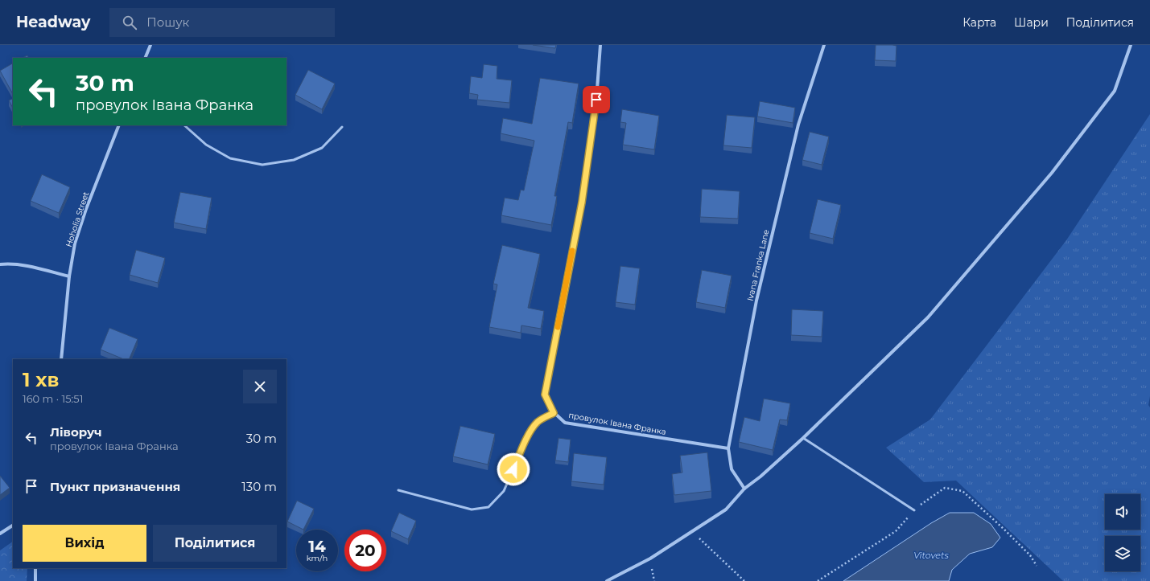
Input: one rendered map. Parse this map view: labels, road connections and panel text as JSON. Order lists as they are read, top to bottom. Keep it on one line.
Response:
{"streets":{"street":["Hoholia Street","Ivana Franka Lane","провулок Івана Франка"]},"crossings":[["Ivana Franka Lane","провулок Івана Франка"]],"water":["Vitovets"],"page":{"header":"Headway","search":"Пошук","nav":["Карта","Шари","Поділитися"],"turn":["30 m","провулок Івана Франка"],"heading":["1 хв","160 m · 15:51"],"list":[{"name":"Ліворуч","note":"провулок Івана Франка","value":"30 m"},{"name":"Пункт призначення","value":"130 m"}],"buttons":["Вихід","Поділитися"],"speed":"14 km/h","limit":"20"}}
